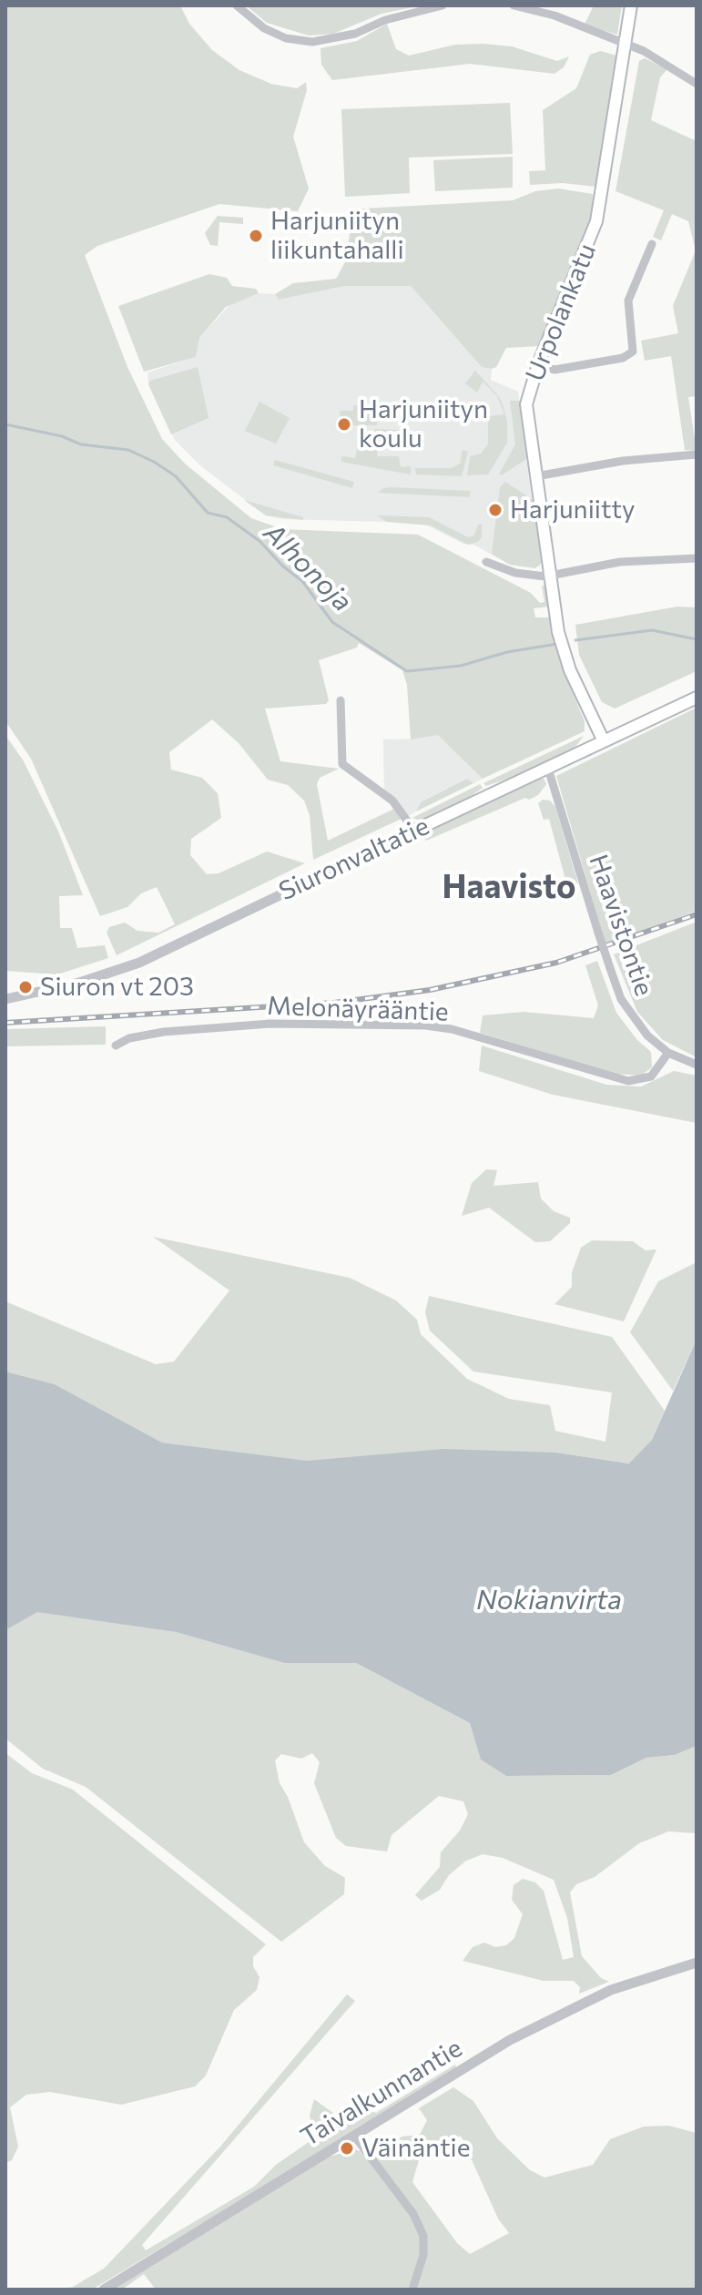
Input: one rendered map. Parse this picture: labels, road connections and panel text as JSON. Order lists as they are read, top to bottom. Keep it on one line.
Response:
{"streets":{"main road":["Urpolankatu","Siuronvaltatie"],"street":["Haavistontie","Melonäyrääntie","Taivalkunnantie"]},"crossings":[["Urpolankatu","Siuronvaltatie"],["Siuronvaltatie","Haavistontie"],["Haavistontie","Melonäyrääntie"]],"districts":["Haavisto"],"water":["Alhonoja","Nokianvirta"],"places":["Harjuniityn liikuntahalli","Harjuniityn koulu","Harjuniitty","Siuron vt 203","Väinäntie"]}
